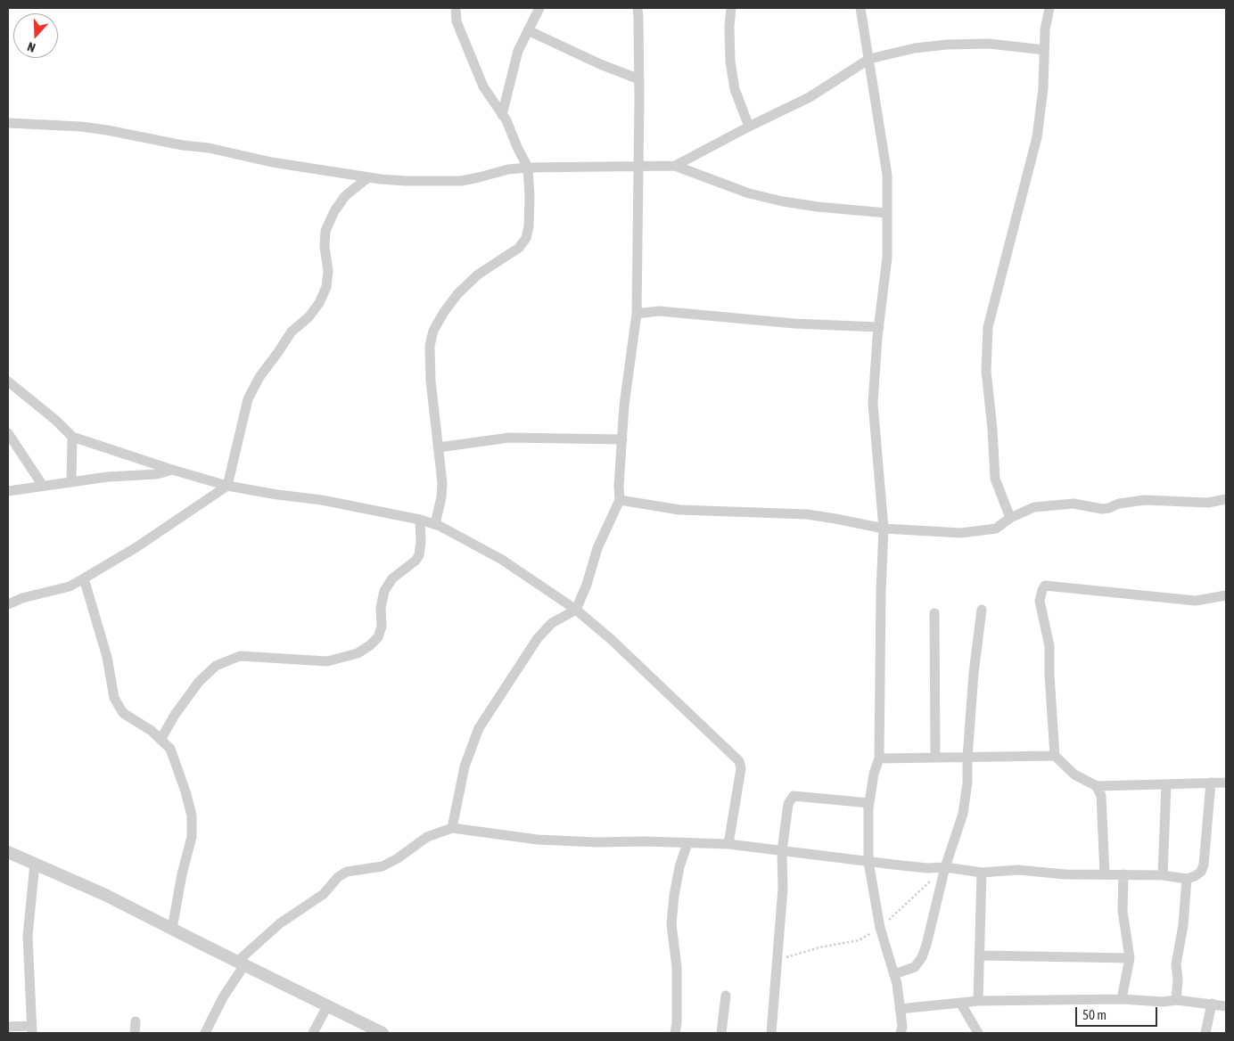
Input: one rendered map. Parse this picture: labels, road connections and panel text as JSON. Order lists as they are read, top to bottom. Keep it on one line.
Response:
{"scale_bar":"50 m","north":"bottom"}
